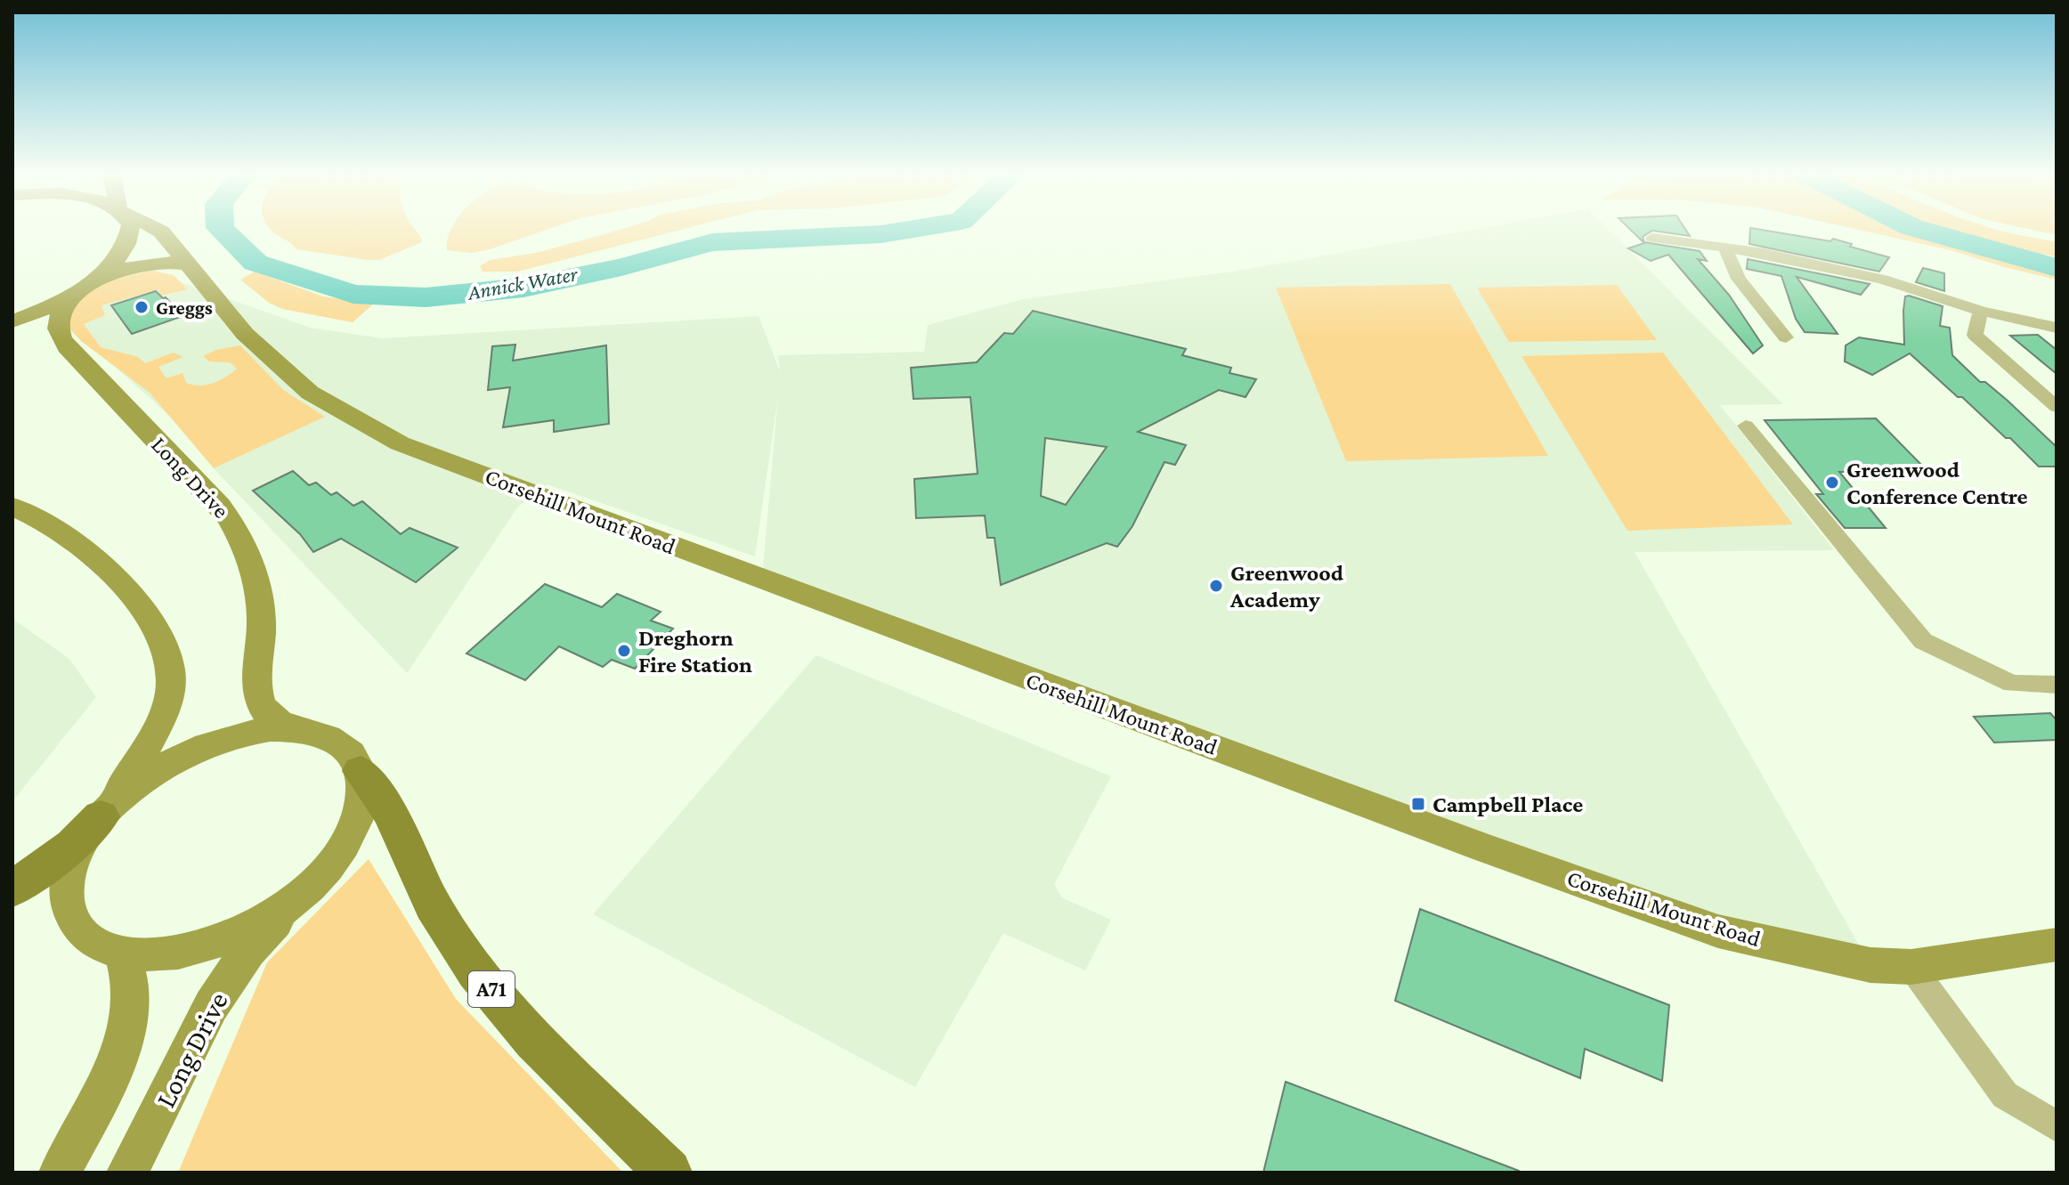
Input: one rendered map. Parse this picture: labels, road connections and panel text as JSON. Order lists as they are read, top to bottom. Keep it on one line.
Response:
{"streets":{"main road":["Long Drive","Corsehill Mount Road","A71"]},"water":["Annick Water"],"places":{"other":["Greggs","Greenwood Conference Centre","Greenwood Academy","Dreghorn Fire Station"],"transit":["Campbell Place"]}}
